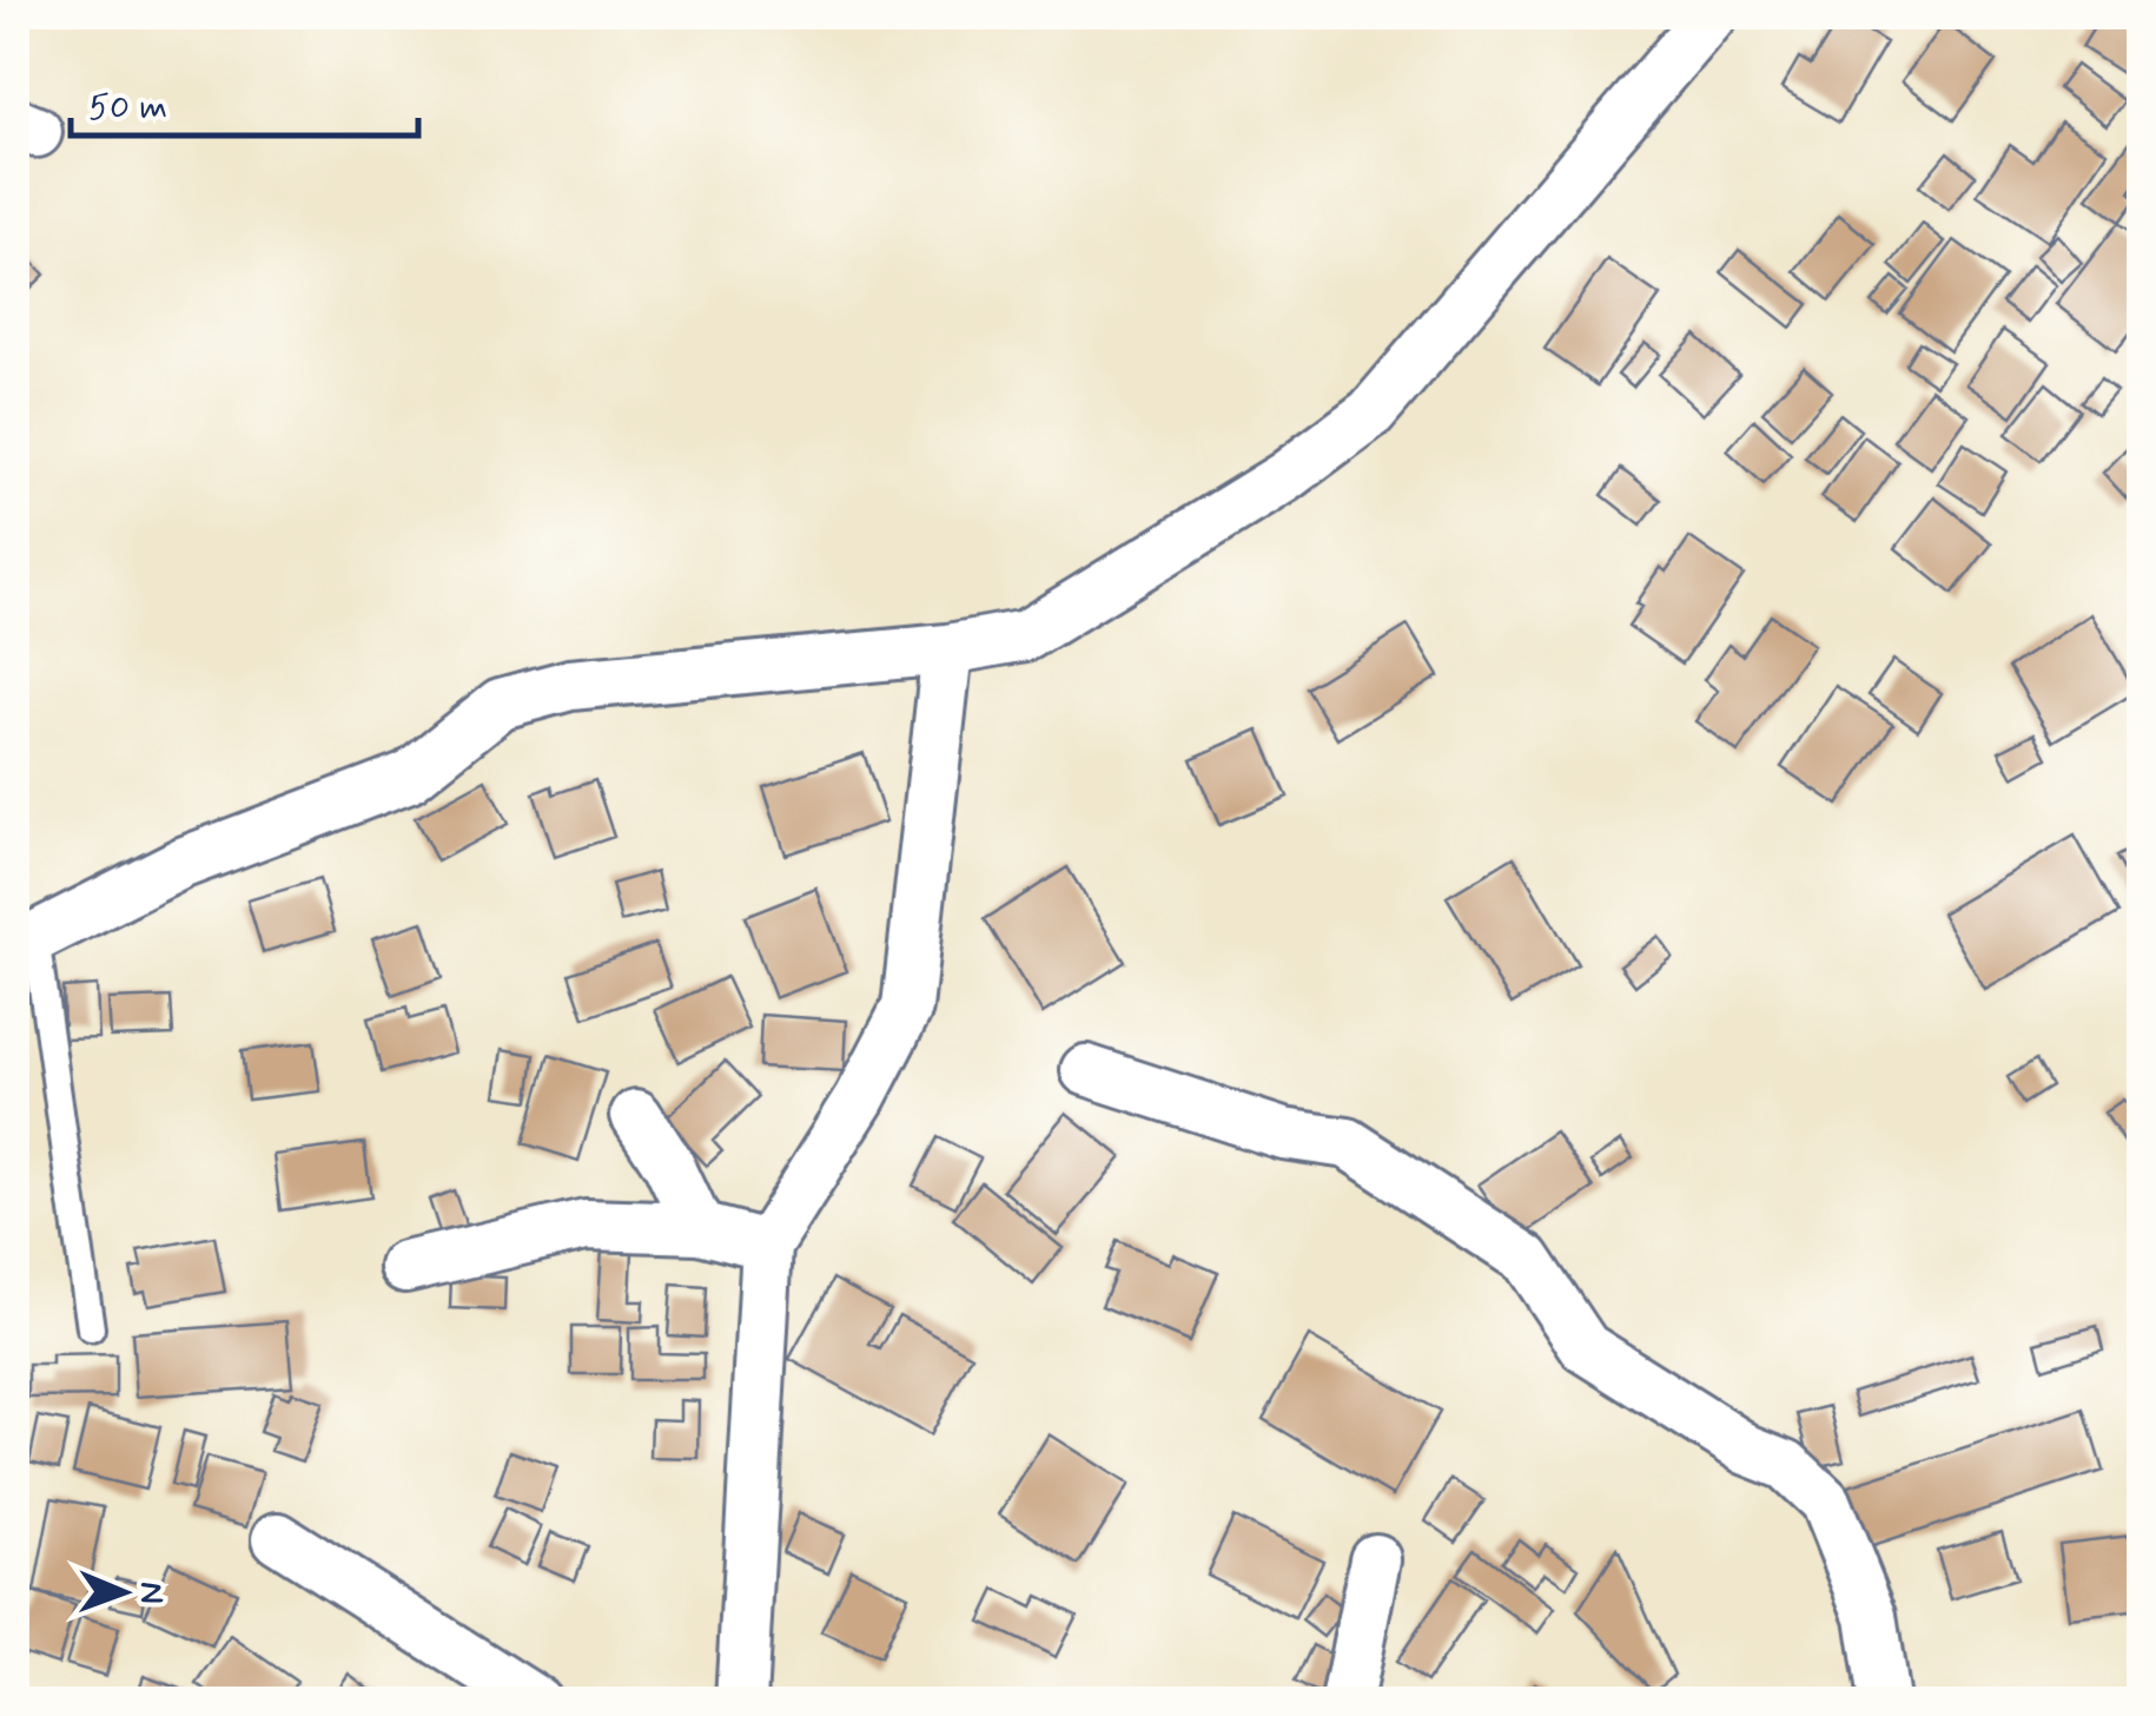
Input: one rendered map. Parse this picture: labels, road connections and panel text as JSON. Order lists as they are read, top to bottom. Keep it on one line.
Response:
{"scale_bar":"50 m","north":"right"}
